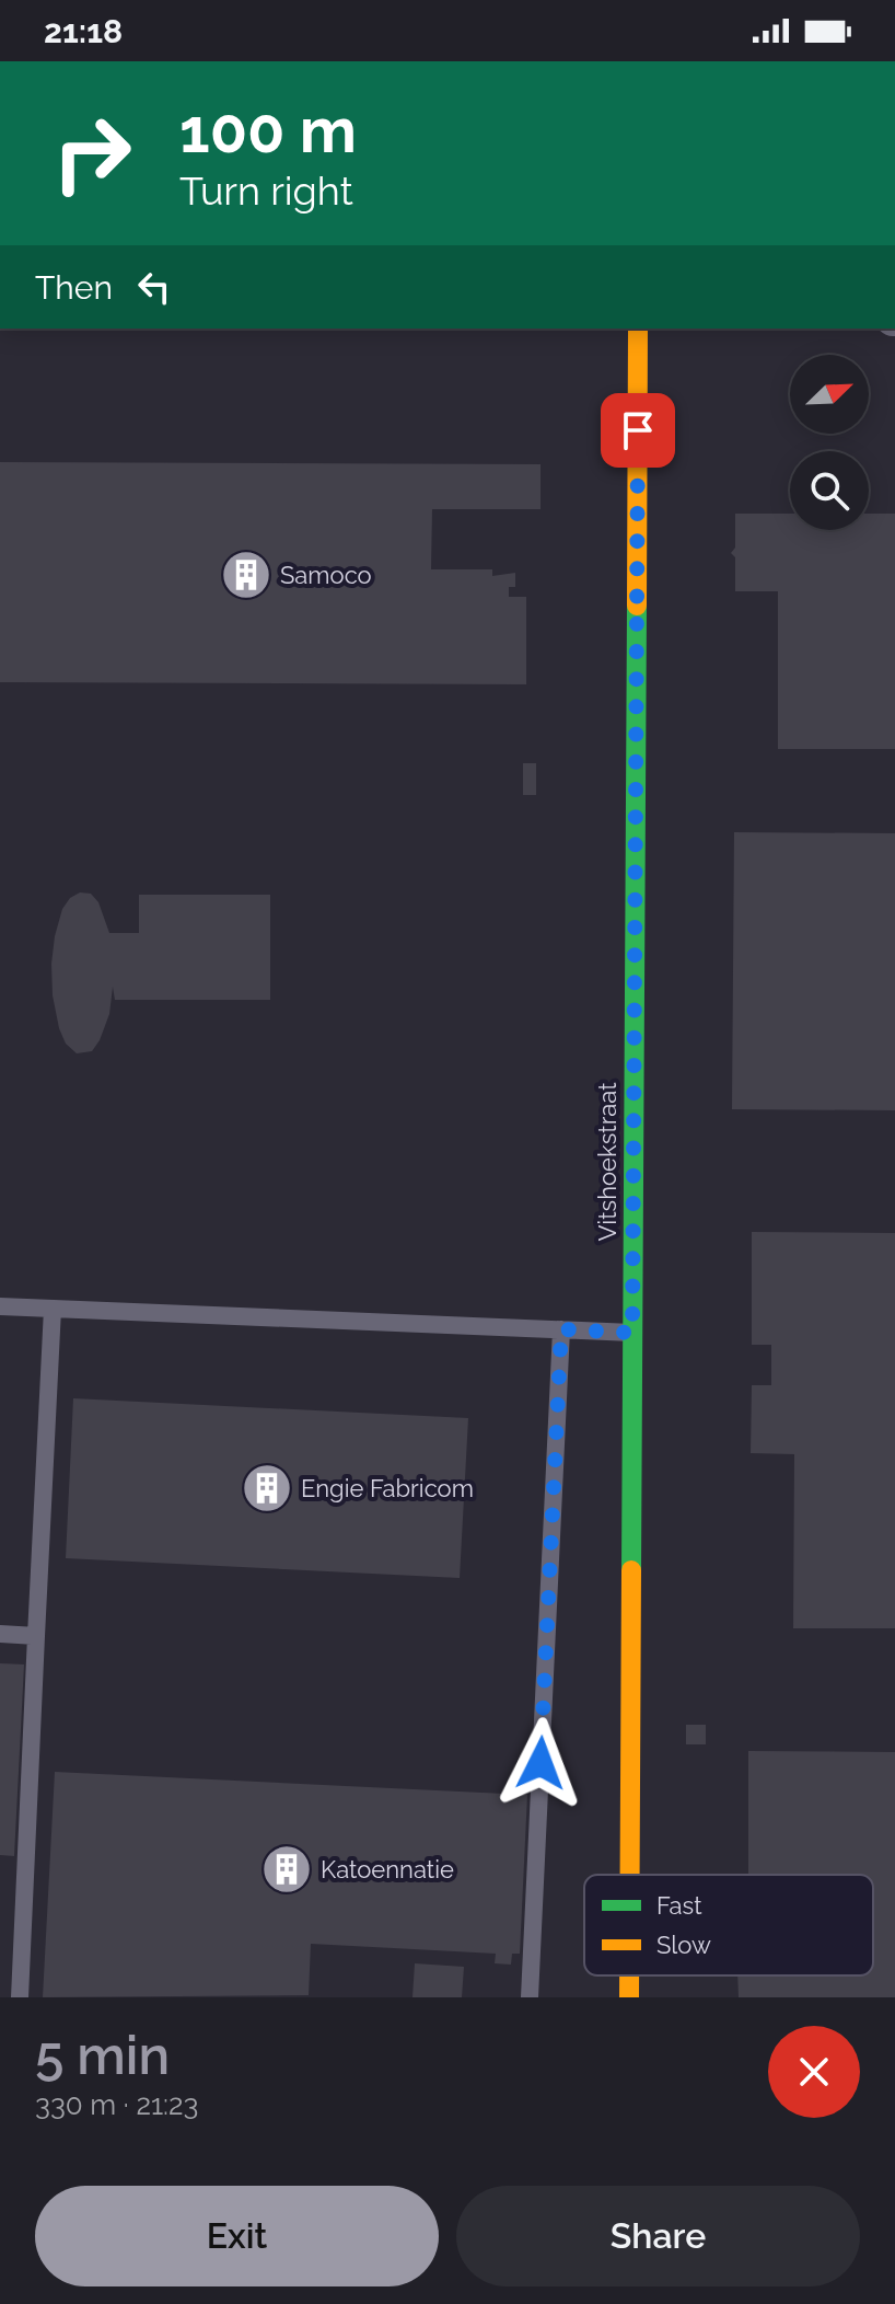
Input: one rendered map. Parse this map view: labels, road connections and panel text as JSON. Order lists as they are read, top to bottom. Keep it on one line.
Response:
{"streets":{"street":["Vitshoekstraat"]},"places":{"building":["Samoco","Engie Fabricom","Katoennatie"]},"legend":["Fast","Slow"],"north":"top right","page":{"status":"21:18","turn":["100 m","Turn right"],"then":"Then","heading":["5 min","330 m · 21:23"],"buttons":["Exit","Share"]}}
